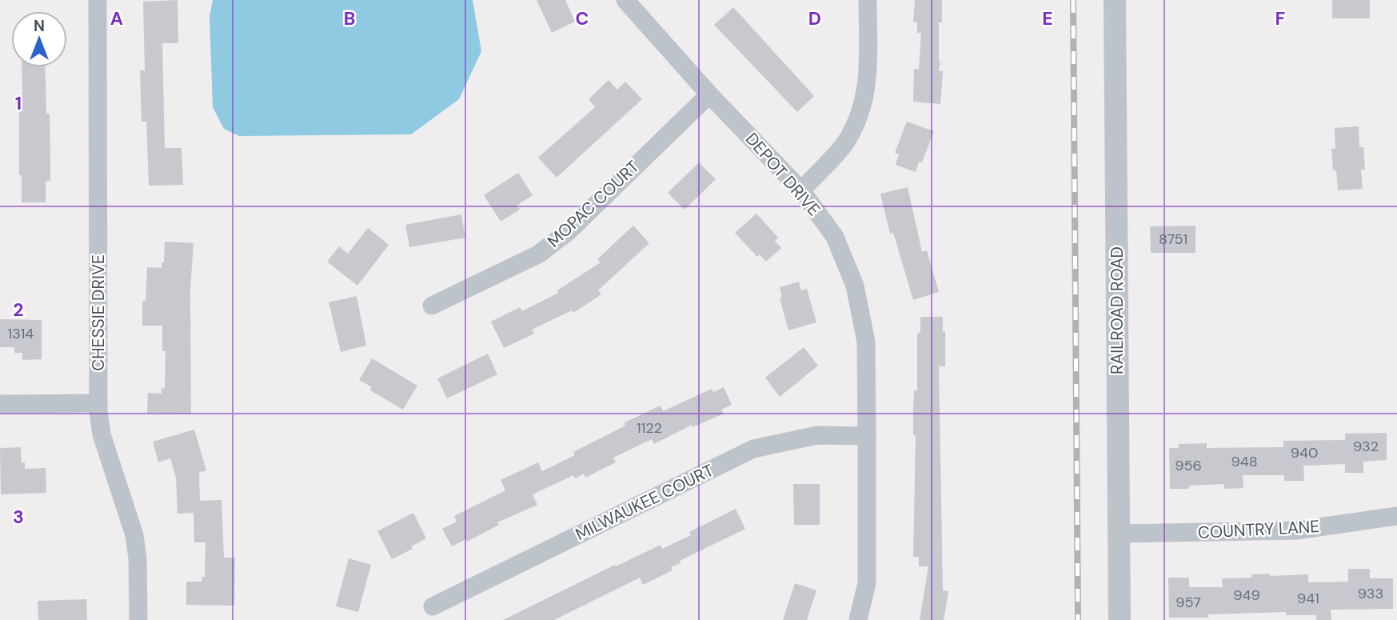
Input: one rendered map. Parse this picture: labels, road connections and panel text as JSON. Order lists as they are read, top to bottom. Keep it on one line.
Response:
{"streets":{"street":["DEPOT DRIVE","MOPAC COURT","RAILROAD ROAD","CHESSIE DRIVE","MILWAUKEE COURT","COUNTRY LANE"]},"crossings":[["DEPOT DRIVE","MOPAC COURT"],["DEPOT DRIVE","MILWAUKEE COURT"],["RAILROAD ROAD","COUNTRY LANE"]],"house_numbers":["8751","1314","1122","932","940","948","956","933","949","941","957"],"north":"top","grid":{"columns":["A","B","C","D","E","F"],"rows":["1","2","3"]}}
